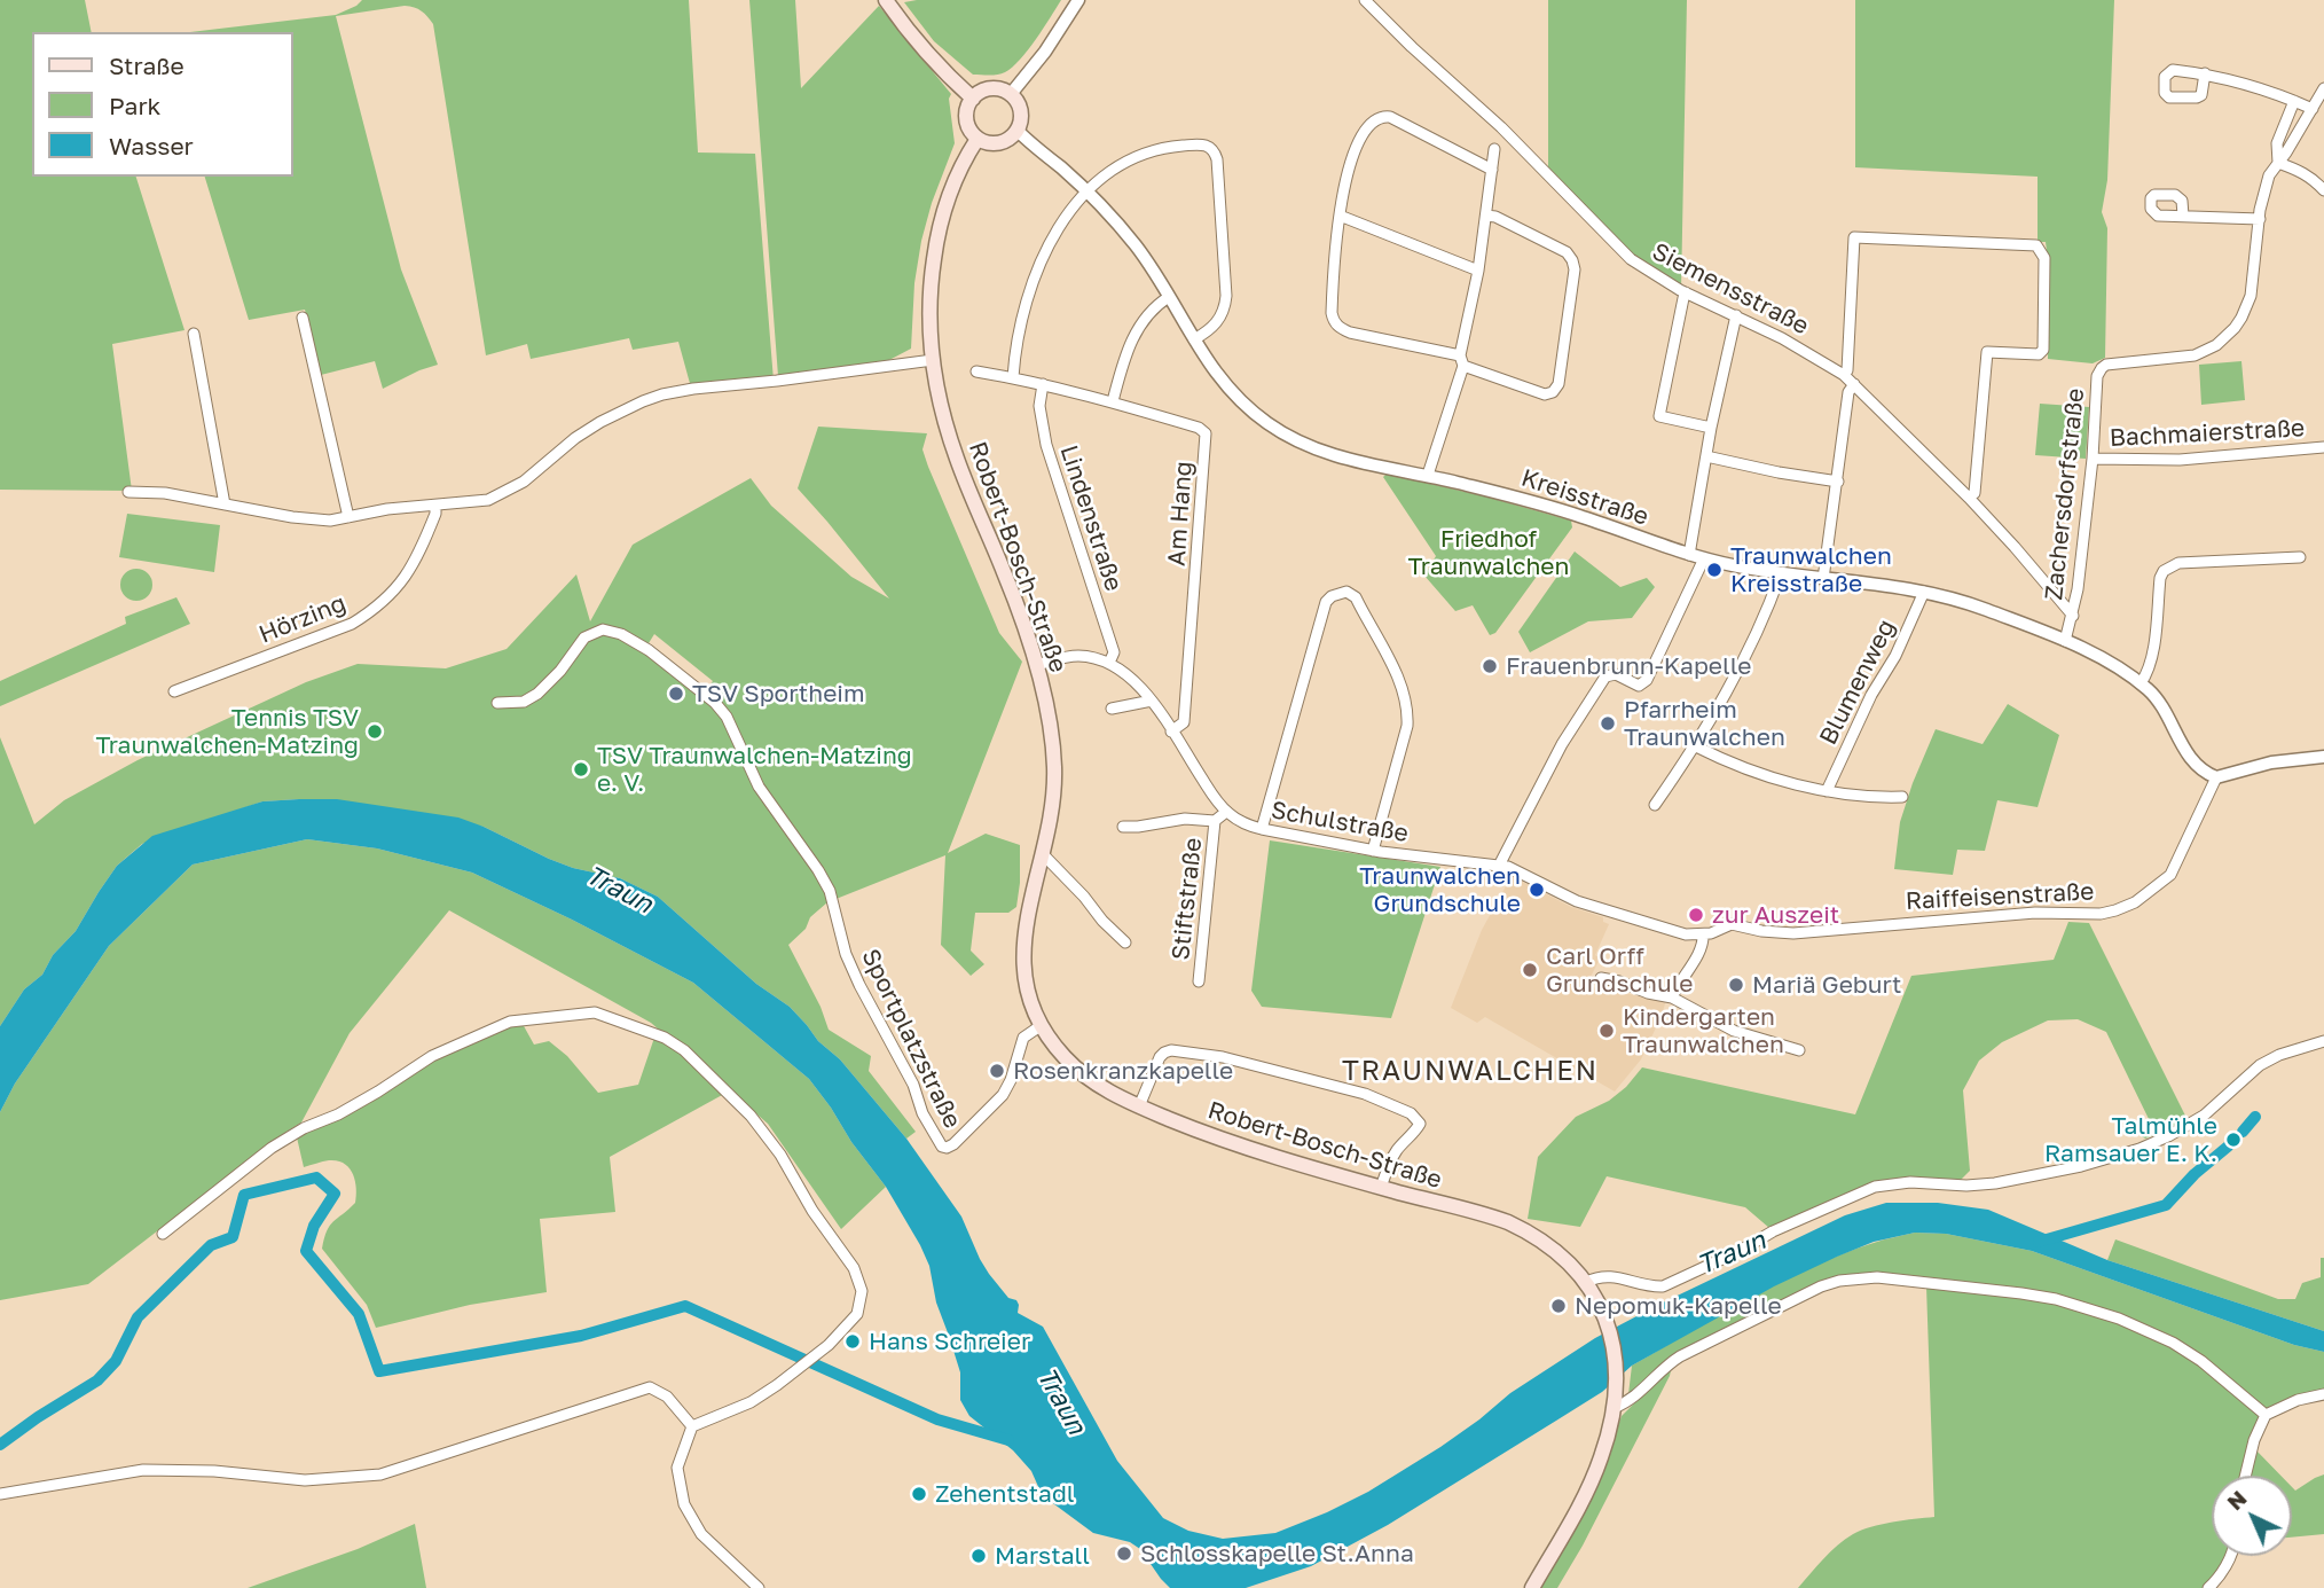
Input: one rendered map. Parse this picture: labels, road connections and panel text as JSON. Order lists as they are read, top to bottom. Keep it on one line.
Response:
{"streets":{"main road":["Robert-Bosch-Straße"],"street":["Siemensstraße","Bachmaierstraße","Zachersdorfstraße","Kreisstraße","Am Hang","Lindenstraße","Hörzing","Blumenweg","Schulstraße","Raiffeisenstraße","Stiftstraße","Sportplatzstraße"]},"crossings":[["Siemensstraße","Zachersdorfstraße"],["Bachmaierstraße","Zachersdorfstraße"],["Zachersdorfstraße","Kreisstraße"],["Kreisstraße","Robert-Bosch-Straße"],["Kreisstraße","Blumenweg"],["Kreisstraße","Raiffeisenstraße"],["Am Hang","Lindenstraße"],["Am Hang","Schulstraße"],["Lindenstraße","Schulstraße"],["Robert-Bosch-Straße","Sportplatzstraße"],["Schulstraße","Raiffeisenstraße"]],"districts":["TRAUNWALCHEN"],"water":["Traun"],"parks":["Friedhof Traunwalchen"],"places":["Traunwalchen Kreisstraße","Frauenbrunn-Kapelle","TSV Sportheim","Pfarrheim Traunwalchen","Tennis TSV Traunwalchen-Matzing","TSV Traunwalchen-Matzing e. V.","Traunwalchen Grundschule","zur Auszeit","Carl Orff Grundschule","Mariä Geburt","Kindergarten Traunwalchen","Rosenkranzkapelle","Talmühle Ramsauer E. K.","Nepomuk-Kapelle","Hans Schreier","Zehentstadl","Schlosskapelle St.Anna","Marstall"],"legend":["Straße","Park","Wasser"],"north":"top left"}
